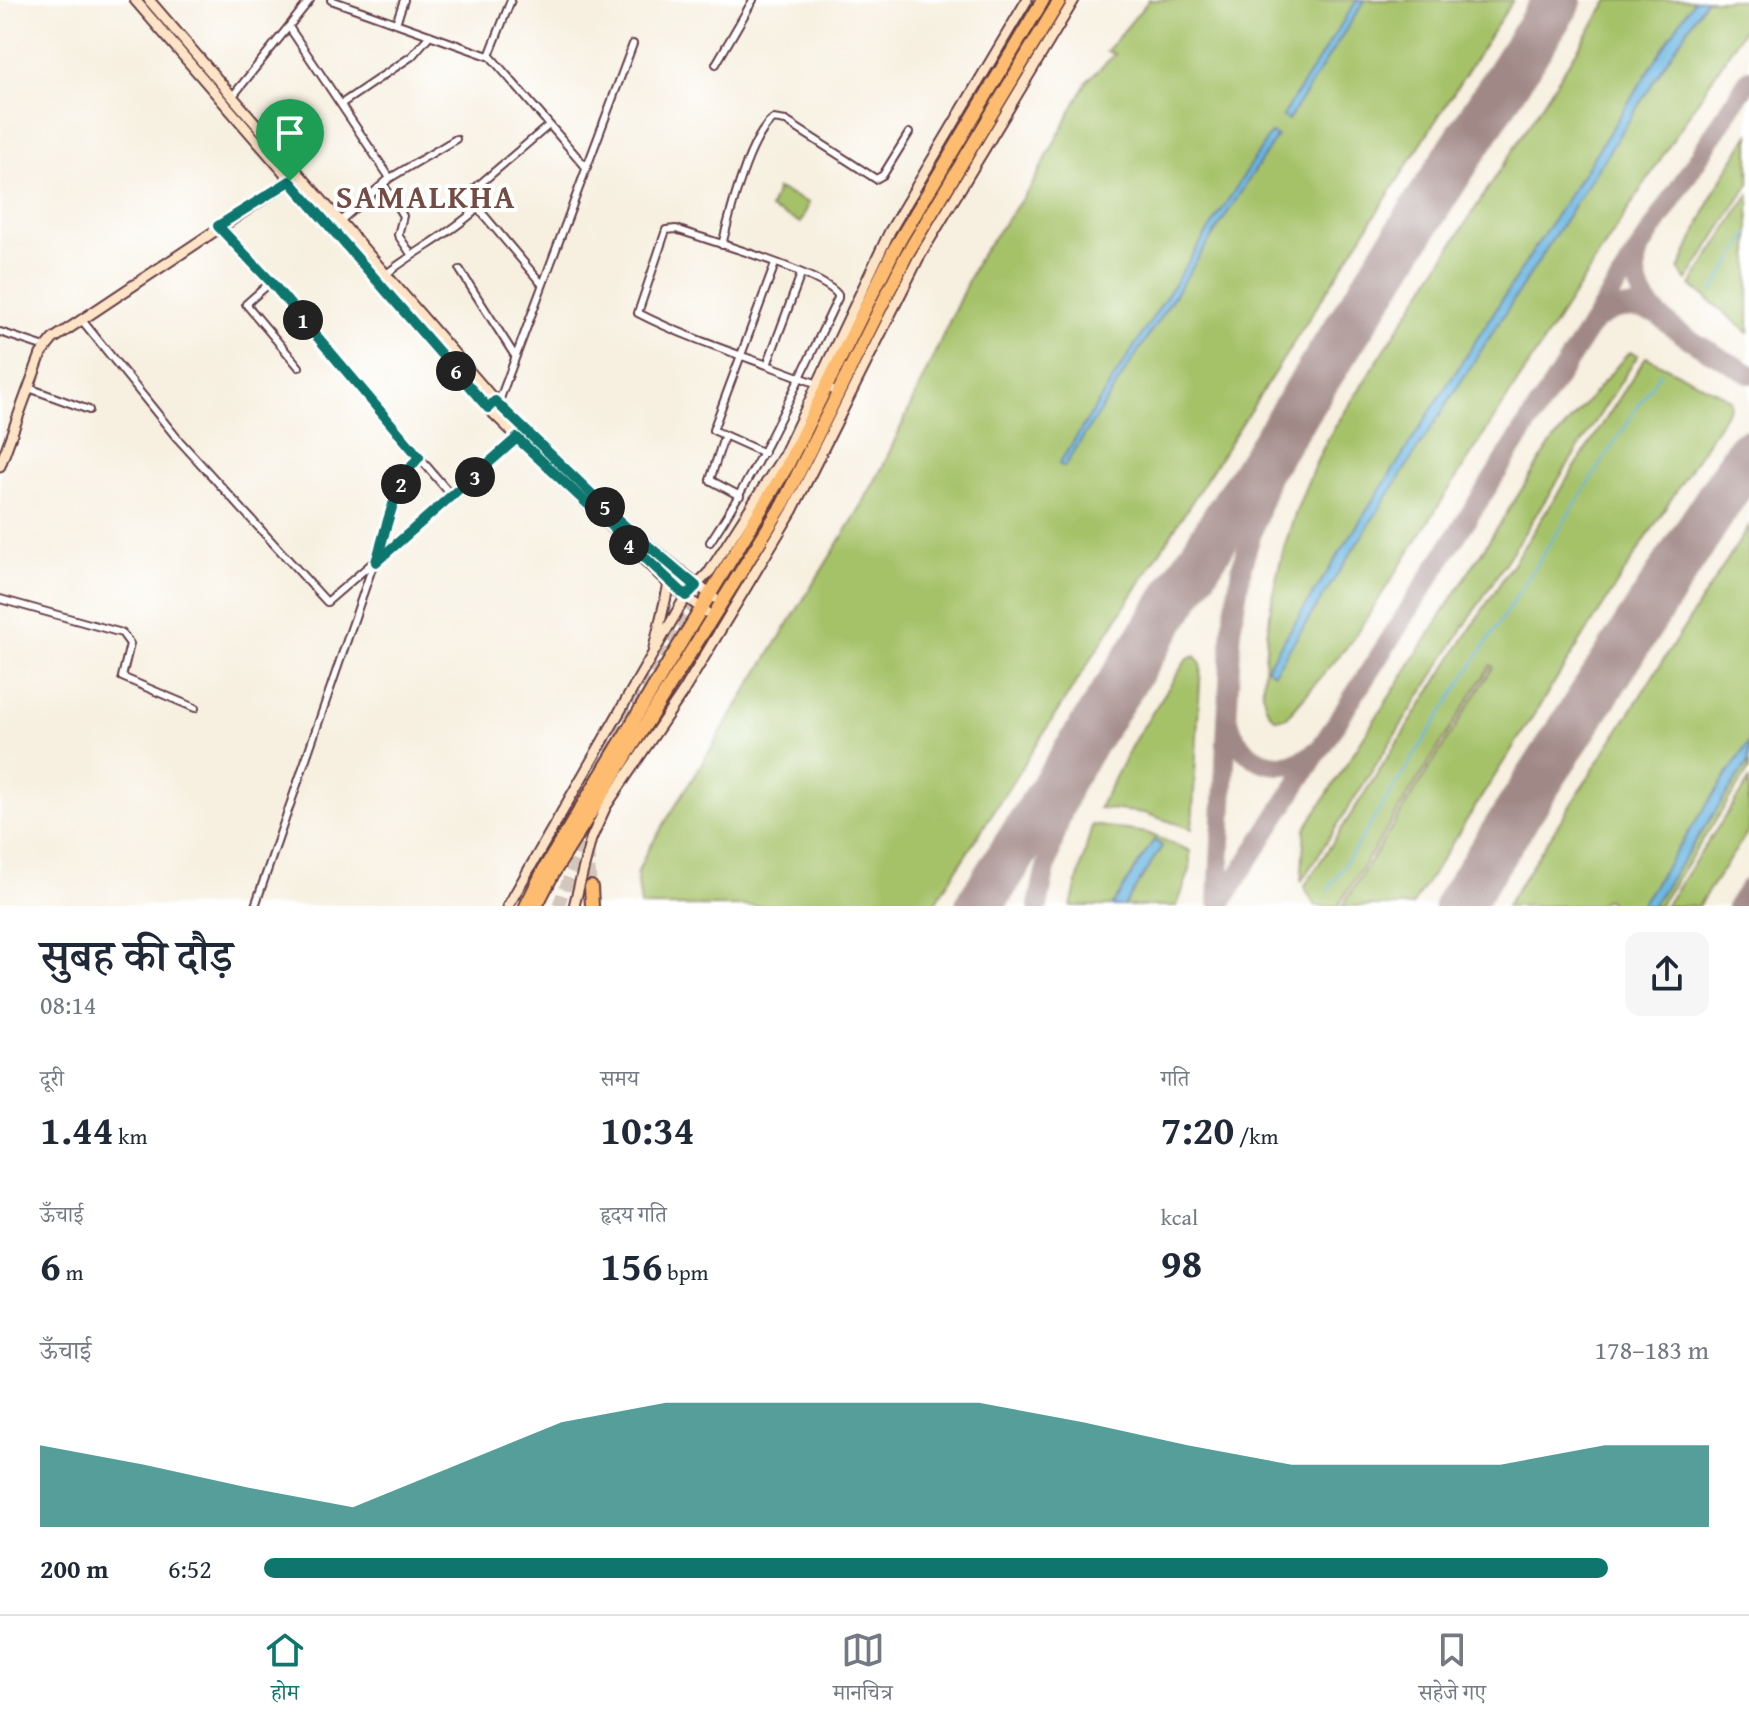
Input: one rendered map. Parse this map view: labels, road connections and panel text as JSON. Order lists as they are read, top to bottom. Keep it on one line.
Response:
{"districts":["SAMALKHA"],"page":{"pins":["1","6","3","2","5","4"],"heading":["सुबह की दौड़","08:14"],"stats":[["दूरी","1.44 km"],["समय","10:34"],["गति","7:20 /km"],["ऊँचाई","6 m"],["हृदय गति","156 bpm"],["kcal","98"]],"chart":["ऊँचाई","178–183 m"],"list":[{"name":"200 m","note":"6:52"}],"tabs":["होम","मानचित्र","सहेजे गए"]}}
